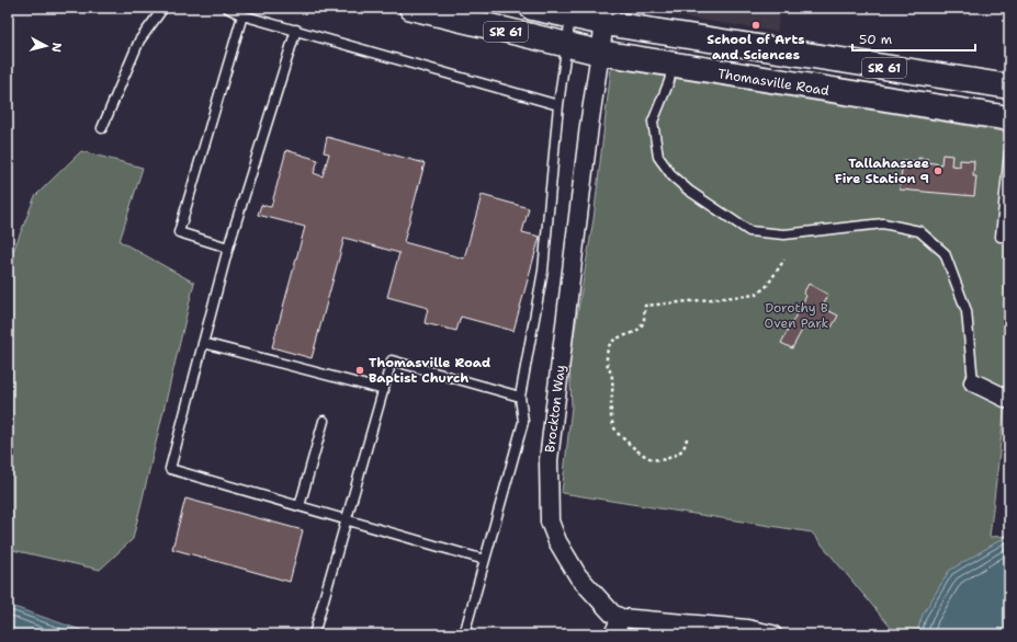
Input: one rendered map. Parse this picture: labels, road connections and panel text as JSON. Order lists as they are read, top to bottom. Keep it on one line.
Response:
{"streets":{"main road":["SR 61","Thomasville Road"],"street":["Brockton Way"]},"crossings":[["SR 61","Brockton Way"],["Thomasville Road","Brockton Way"]],"parks":["Dorothy B Oven Park"],"places":["School of Arts and Sciences","Tallahassee Fire Station 9","Thomasville Road Baptist Church"],"scale_bar":"50 m","north":"right"}
